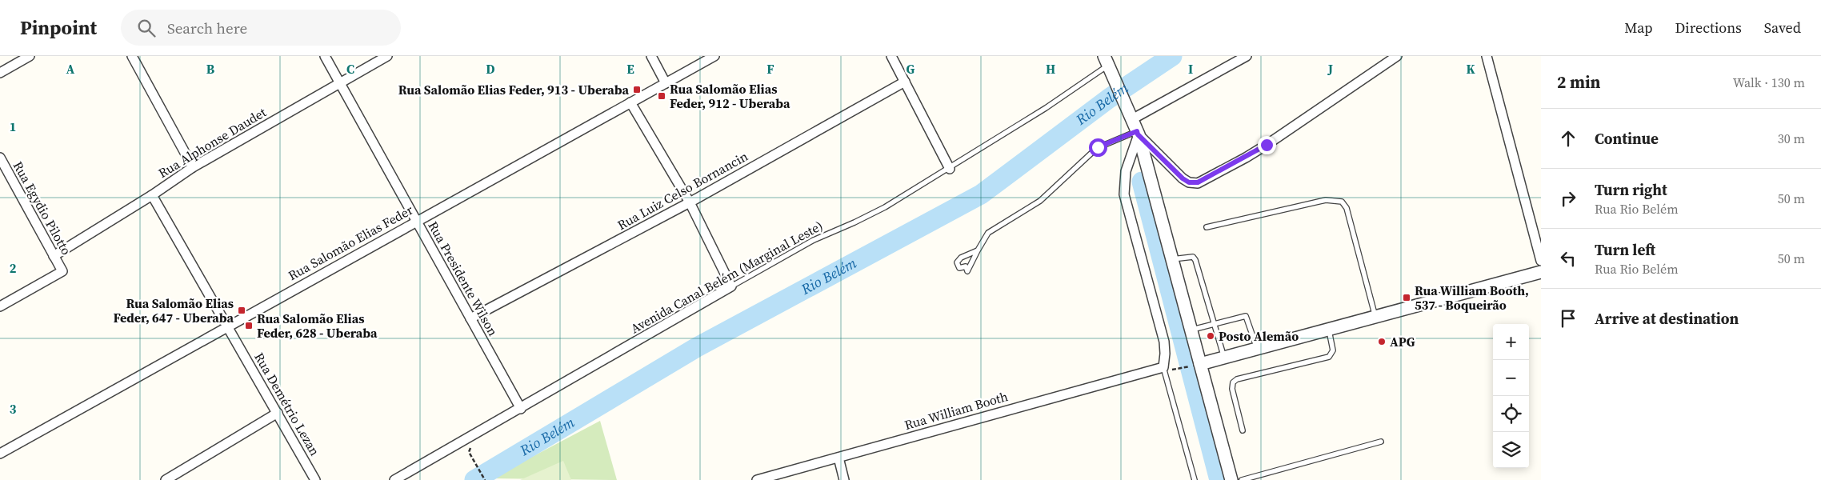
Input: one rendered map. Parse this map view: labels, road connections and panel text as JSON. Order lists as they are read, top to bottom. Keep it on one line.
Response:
{"streets":{"street":["Rua Alphonse Daudet","Rua Luiz Celso Bornancin","Rua Egydio Pilotto","Rua Salomão Elias Feder","Avenida Canal Belém (Marginal Leste)","Rua Presidente Wilson","Rua Demétrio Lezan","Rua William Booth"]},"crossings":[["Rua Alphonse Daudet","Rua Egydio Pilotto"],["Rua Alphonse Daudet","Rua Presidente Wilson"],["Rua Alphonse Daudet","Rua Demétrio Lezan"],["Rua Luiz Celso Bornancin","Rua Presidente Wilson"],["Rua Salomão Elias Feder","Rua Presidente Wilson"],["Rua Salomão Elias Feder","Rua Demétrio Lezan"],["Avenida Canal Belém (Marginal Leste)","Rua Presidente Wilson"]],"water":["Rio Belém"],"places":{"transit":["Rua Salomão Elias Feder, 913 - Uberaba","Rua Salomão Elias Feder, 912 - Uberaba","Rua William Booth, 537 - Boqueirão","Rua Salomão Elias Feder, 647 - Uberaba","Rua Salomão Elias Feder, 628 - Uberaba"],"other":["Posto Alemão","APG"]},"page":{"header":"Pinpoint","search":"Search here","nav":["Map","Directions","Saved"],"heading":["2 min","Walk · 130 m"],"list":[["Continue","30 m"],["Turn right","Rua Rio Belém","50 m"],["Turn left","Rua Rio Belém","50 m"],"Arrive at destination"],"map_buttons":["+","−"]},"grid":{"columns":["A","B","C","D","E","F","G","H","I","J","K"],"rows":["1","2","3"]}}
